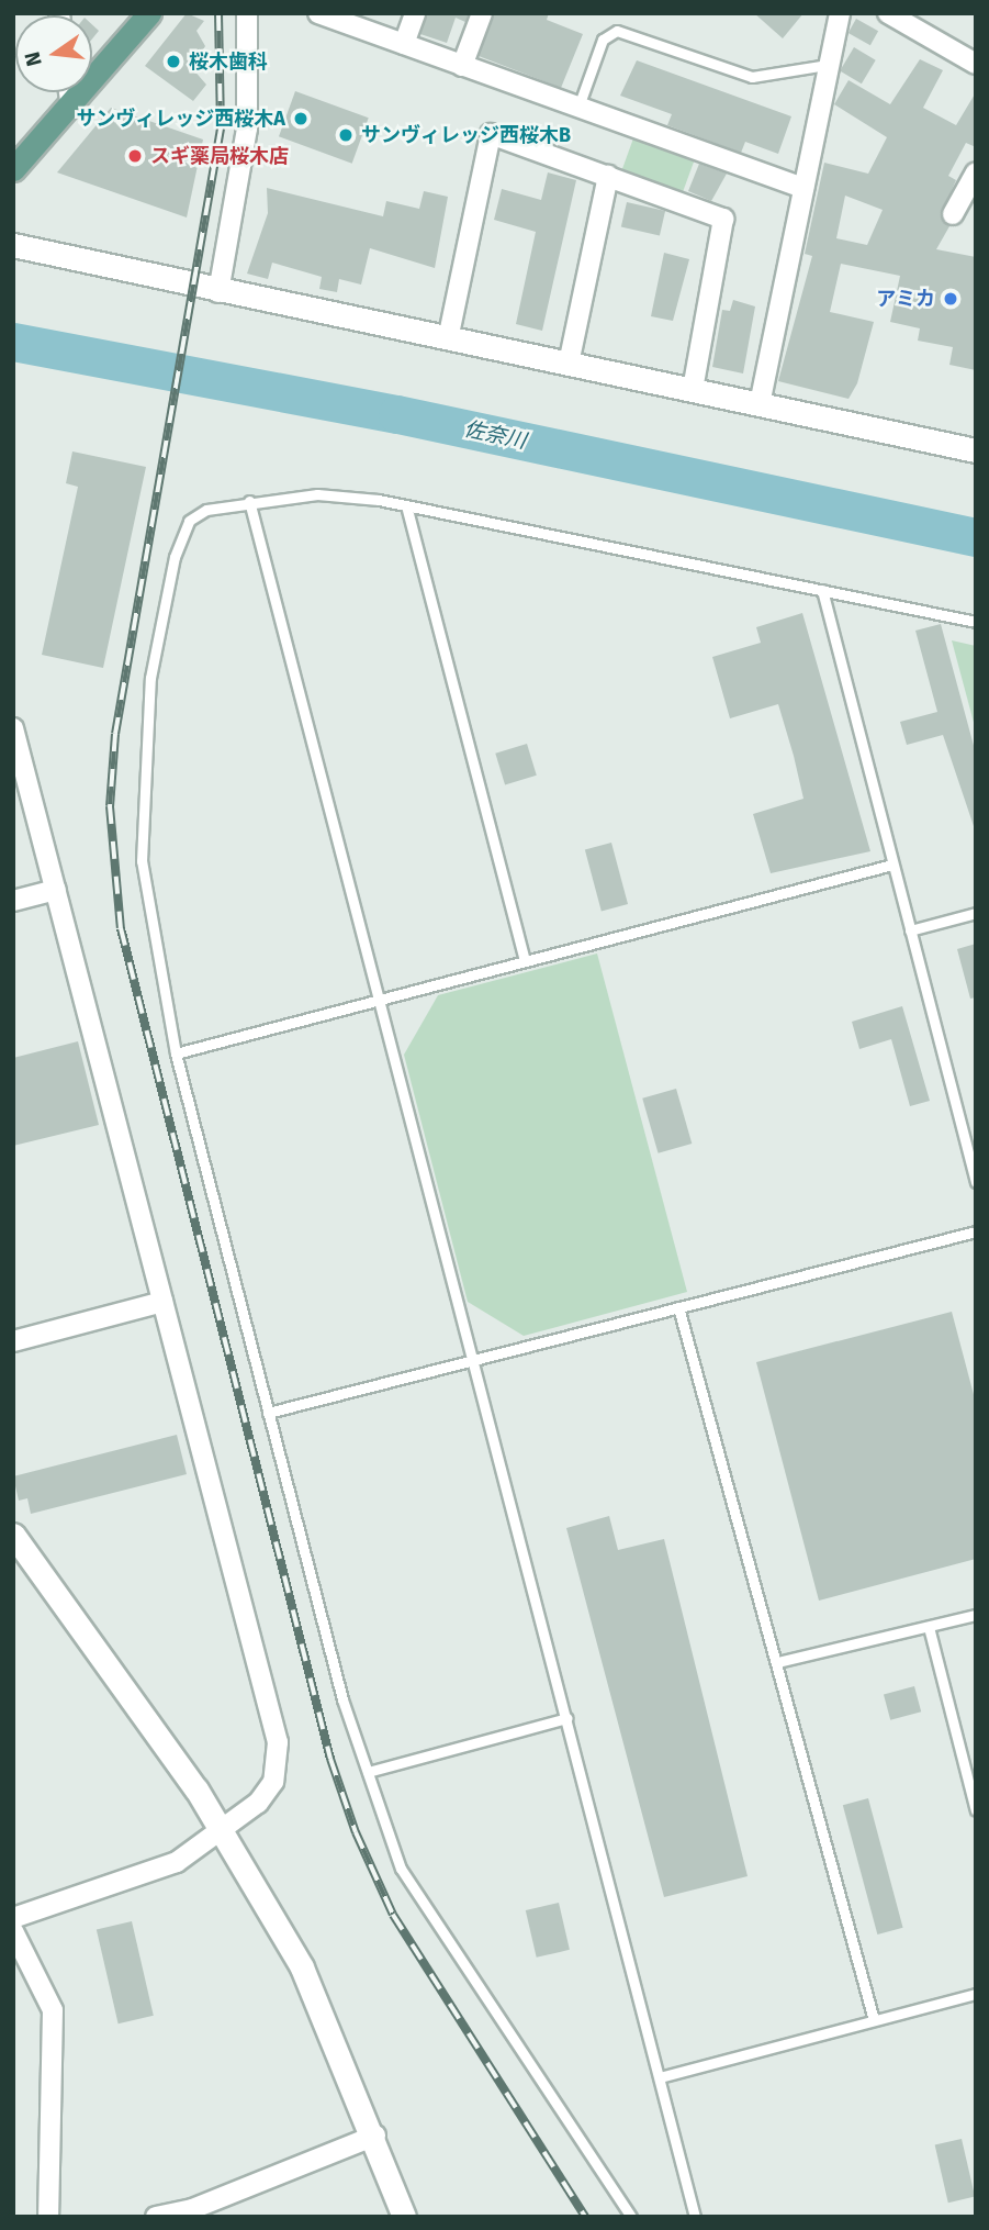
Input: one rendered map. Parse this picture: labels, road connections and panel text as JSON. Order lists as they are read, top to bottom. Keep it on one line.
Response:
{"water":["佐奈川"],"places":["桜木歯科","サンヴィレッジ西桜木A","サンヴィレッジ西桜木B","スギ薬局桜木店","アミカ"],"north":"left"}
